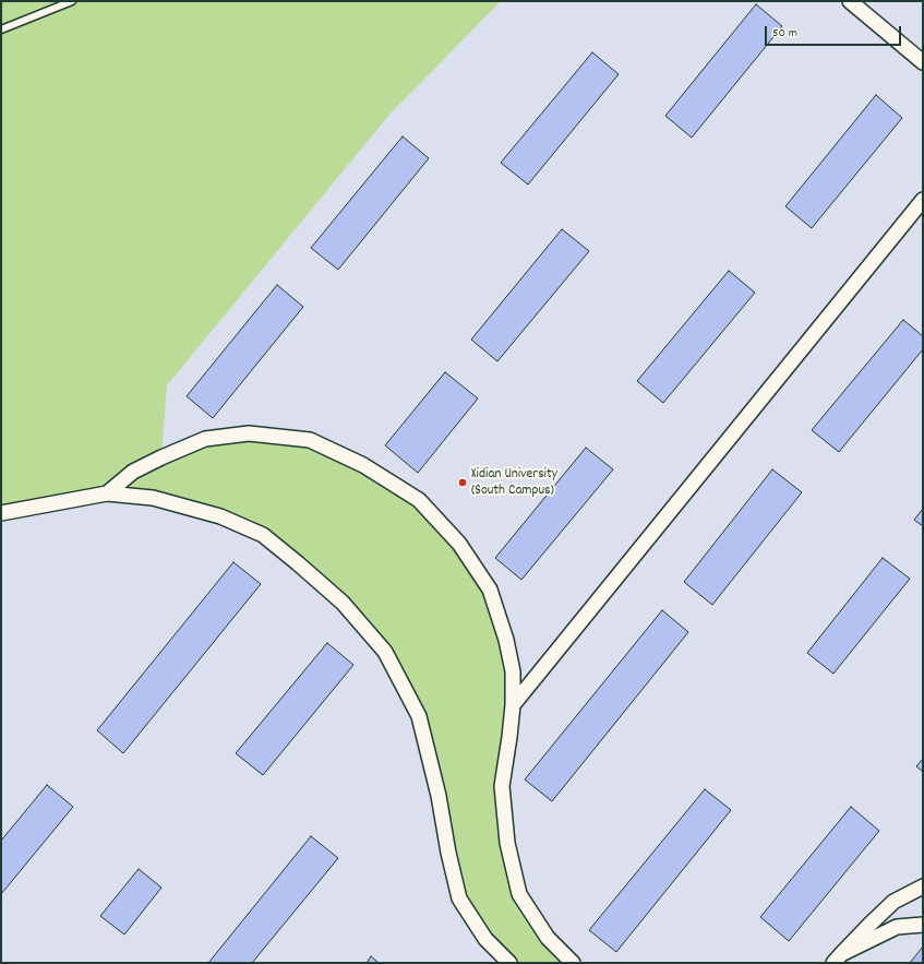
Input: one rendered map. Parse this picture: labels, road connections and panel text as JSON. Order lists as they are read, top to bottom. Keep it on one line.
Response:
{"places":["Xidian University (South Campus)"],"scale_bar":"50 m"}
